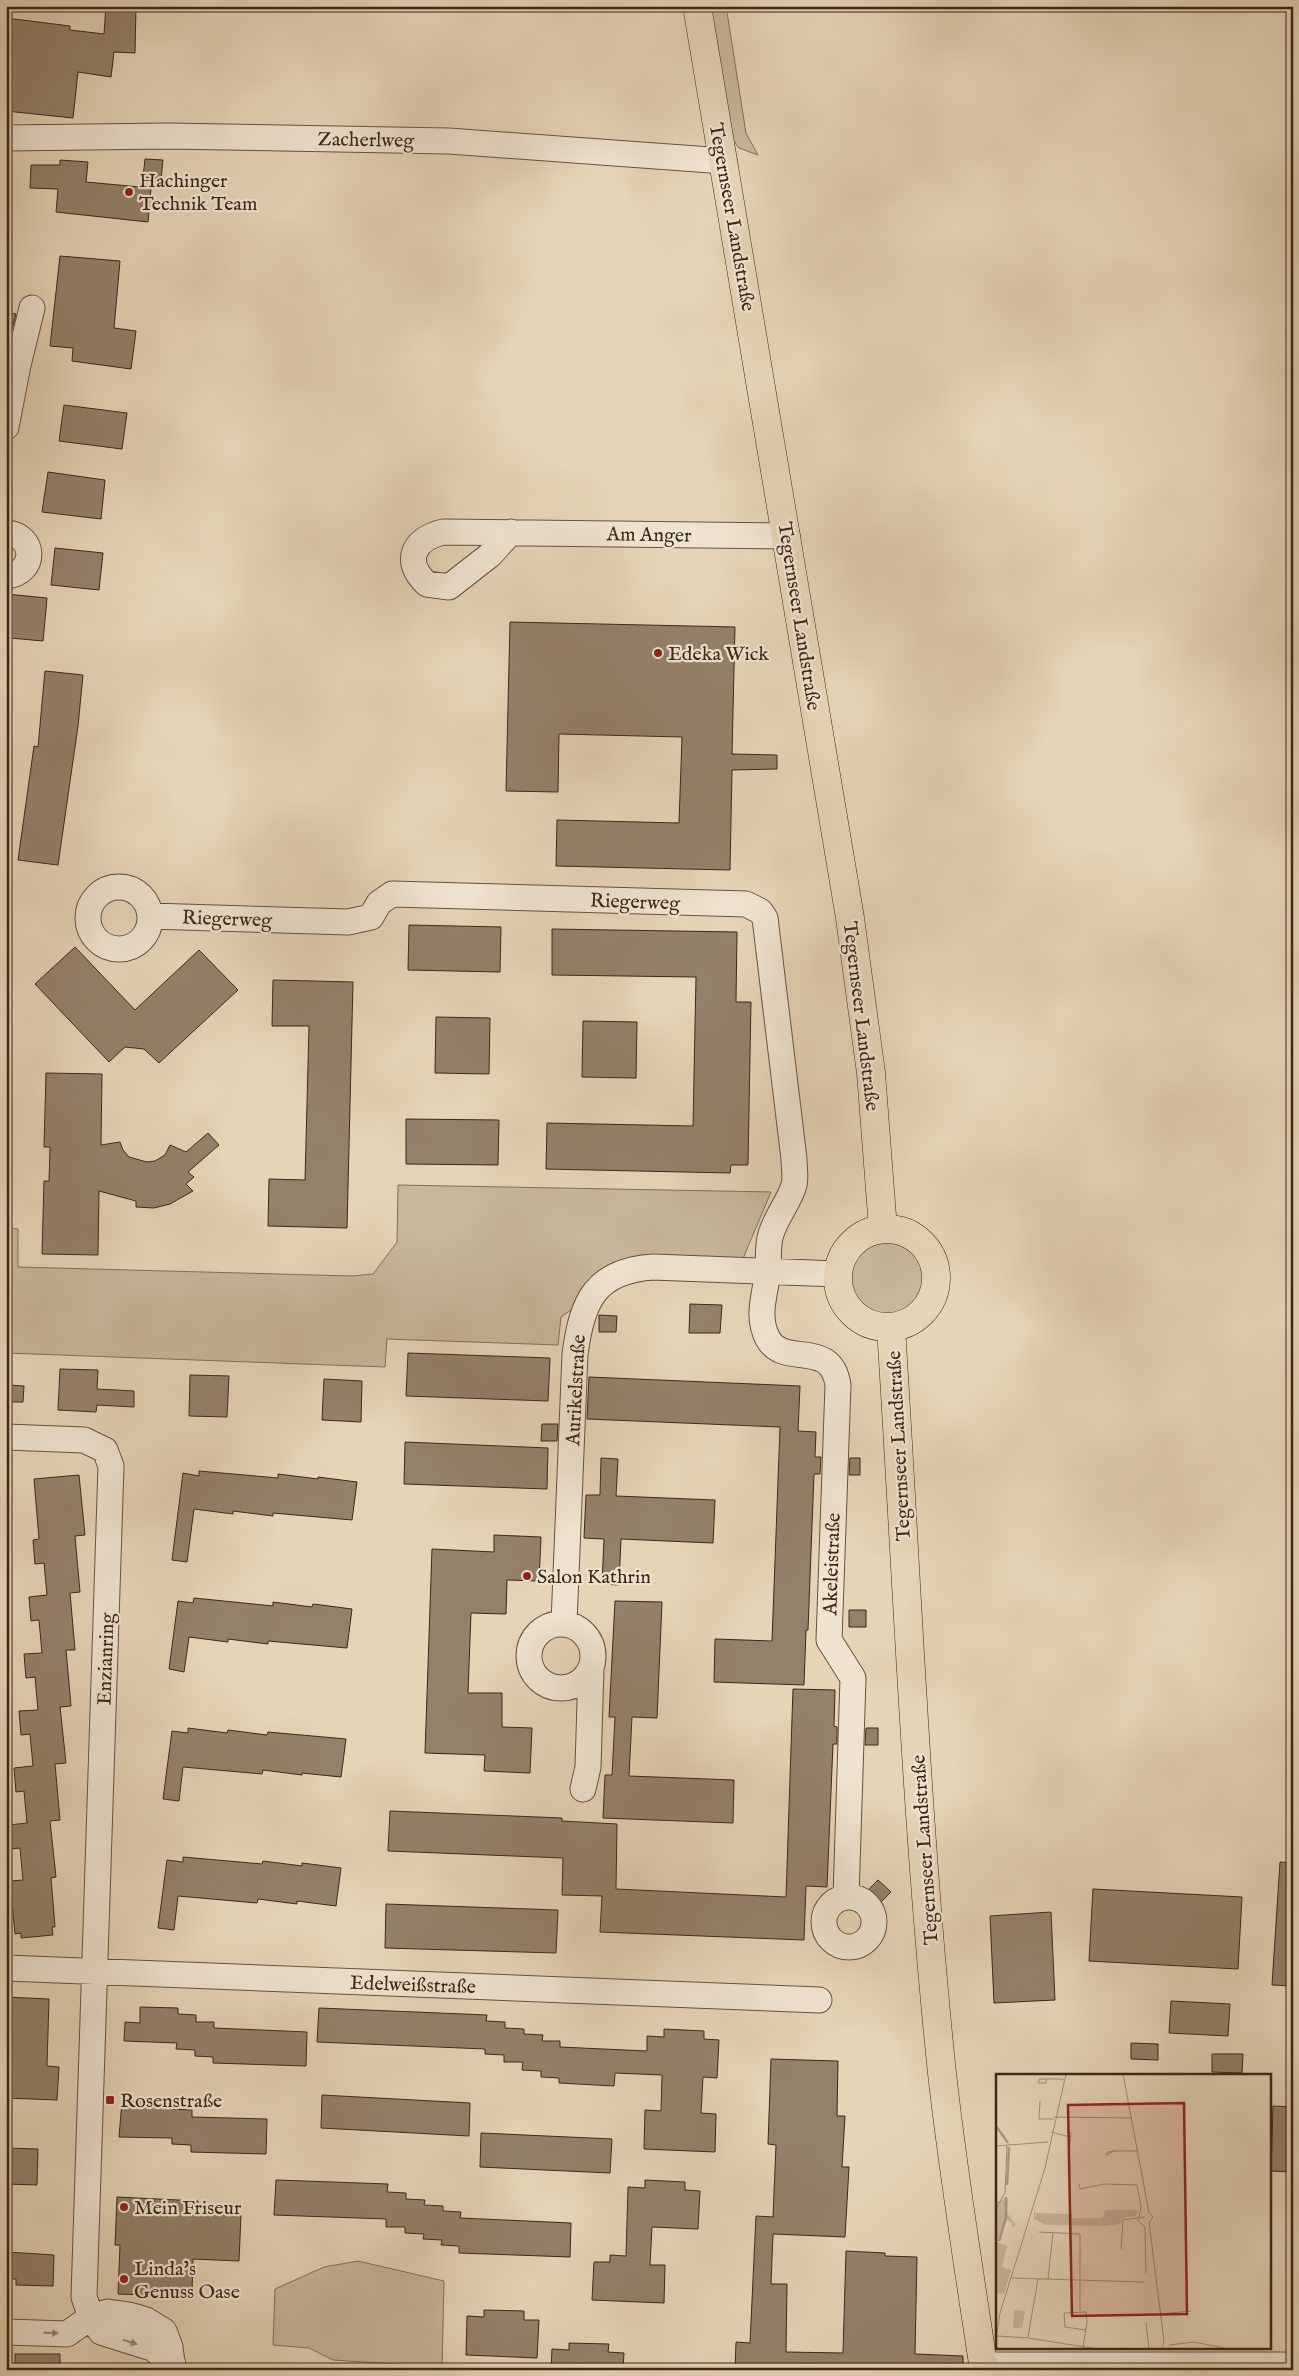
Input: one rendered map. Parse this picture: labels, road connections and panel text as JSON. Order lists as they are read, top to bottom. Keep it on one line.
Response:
{"streets":{"main road":["Tegernseer Landstraße"],"street":["Zacherlweg","Am Anger","Riegerweg","Aurikelstraße","Akeleistraße","Enzianring","Edelweißstraße"]},"crossings":[["Zacherlweg","Tegernseer Landstraße"],["Tegernseer Landstraße","Am Anger"],["Tegernseer Landstraße","Aurikelstraße"],["Riegerweg","Aurikelstraße"],["Riegerweg","Akeleistraße"],["Aurikelstraße","Akeleistraße"],["Enzianring","Edelweißstraße"]],"places":{"other":["Hachinger Technik Team","Edeka Wick","Salon Kathrin","Mein Friseur","Linda's Genuss Oase"],"transit":["Rosenstraße"]}}
